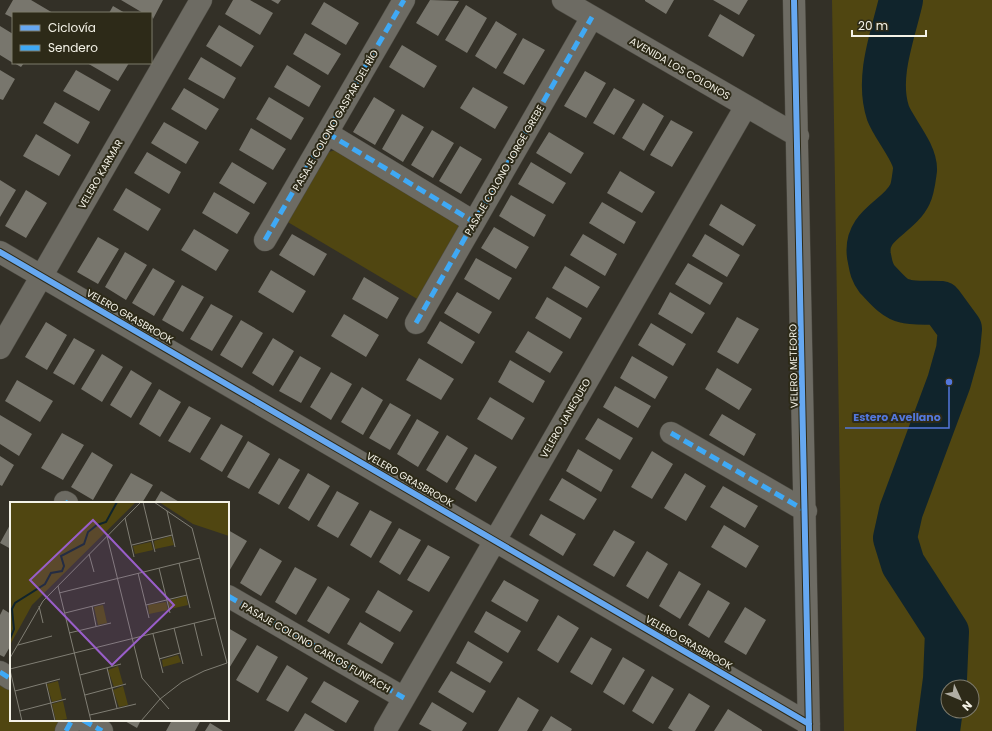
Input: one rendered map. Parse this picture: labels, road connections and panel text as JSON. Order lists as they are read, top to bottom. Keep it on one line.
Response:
{"streets":{"street":["AVENIDA LOS COLONOS","PASAJE COLONO GASPAR DEL RÍO","PASAJE COLONO JORGE GREBE","VELERO KARMAR","VELERO GRASBROOK","VELERO METEORO","VELERO JANEQUEO","PASAJE COLONO CARLOS FUNFACH"]},"crossings":[["AVENIDA LOS COLONOS","PASAJE COLONO JORGE GREBE"],["AVENIDA LOS COLONOS","VELERO METEORO"],["AVENIDA LOS COLONOS","VELERO JANEQUEO"],["VELERO KARMAR","VELERO GRASBROOK"],["VELERO GRASBROOK","VELERO METEORO"],["VELERO GRASBROOK","VELERO JANEQUEO"],["VELERO JANEQUEO","PASAJE COLONO CARLOS FUNFACH"]],"places":["Estero Avellano"],"legend":["Ciclovía","Sendero"],"scale_bar":"20 m","north":"bottom right"}
